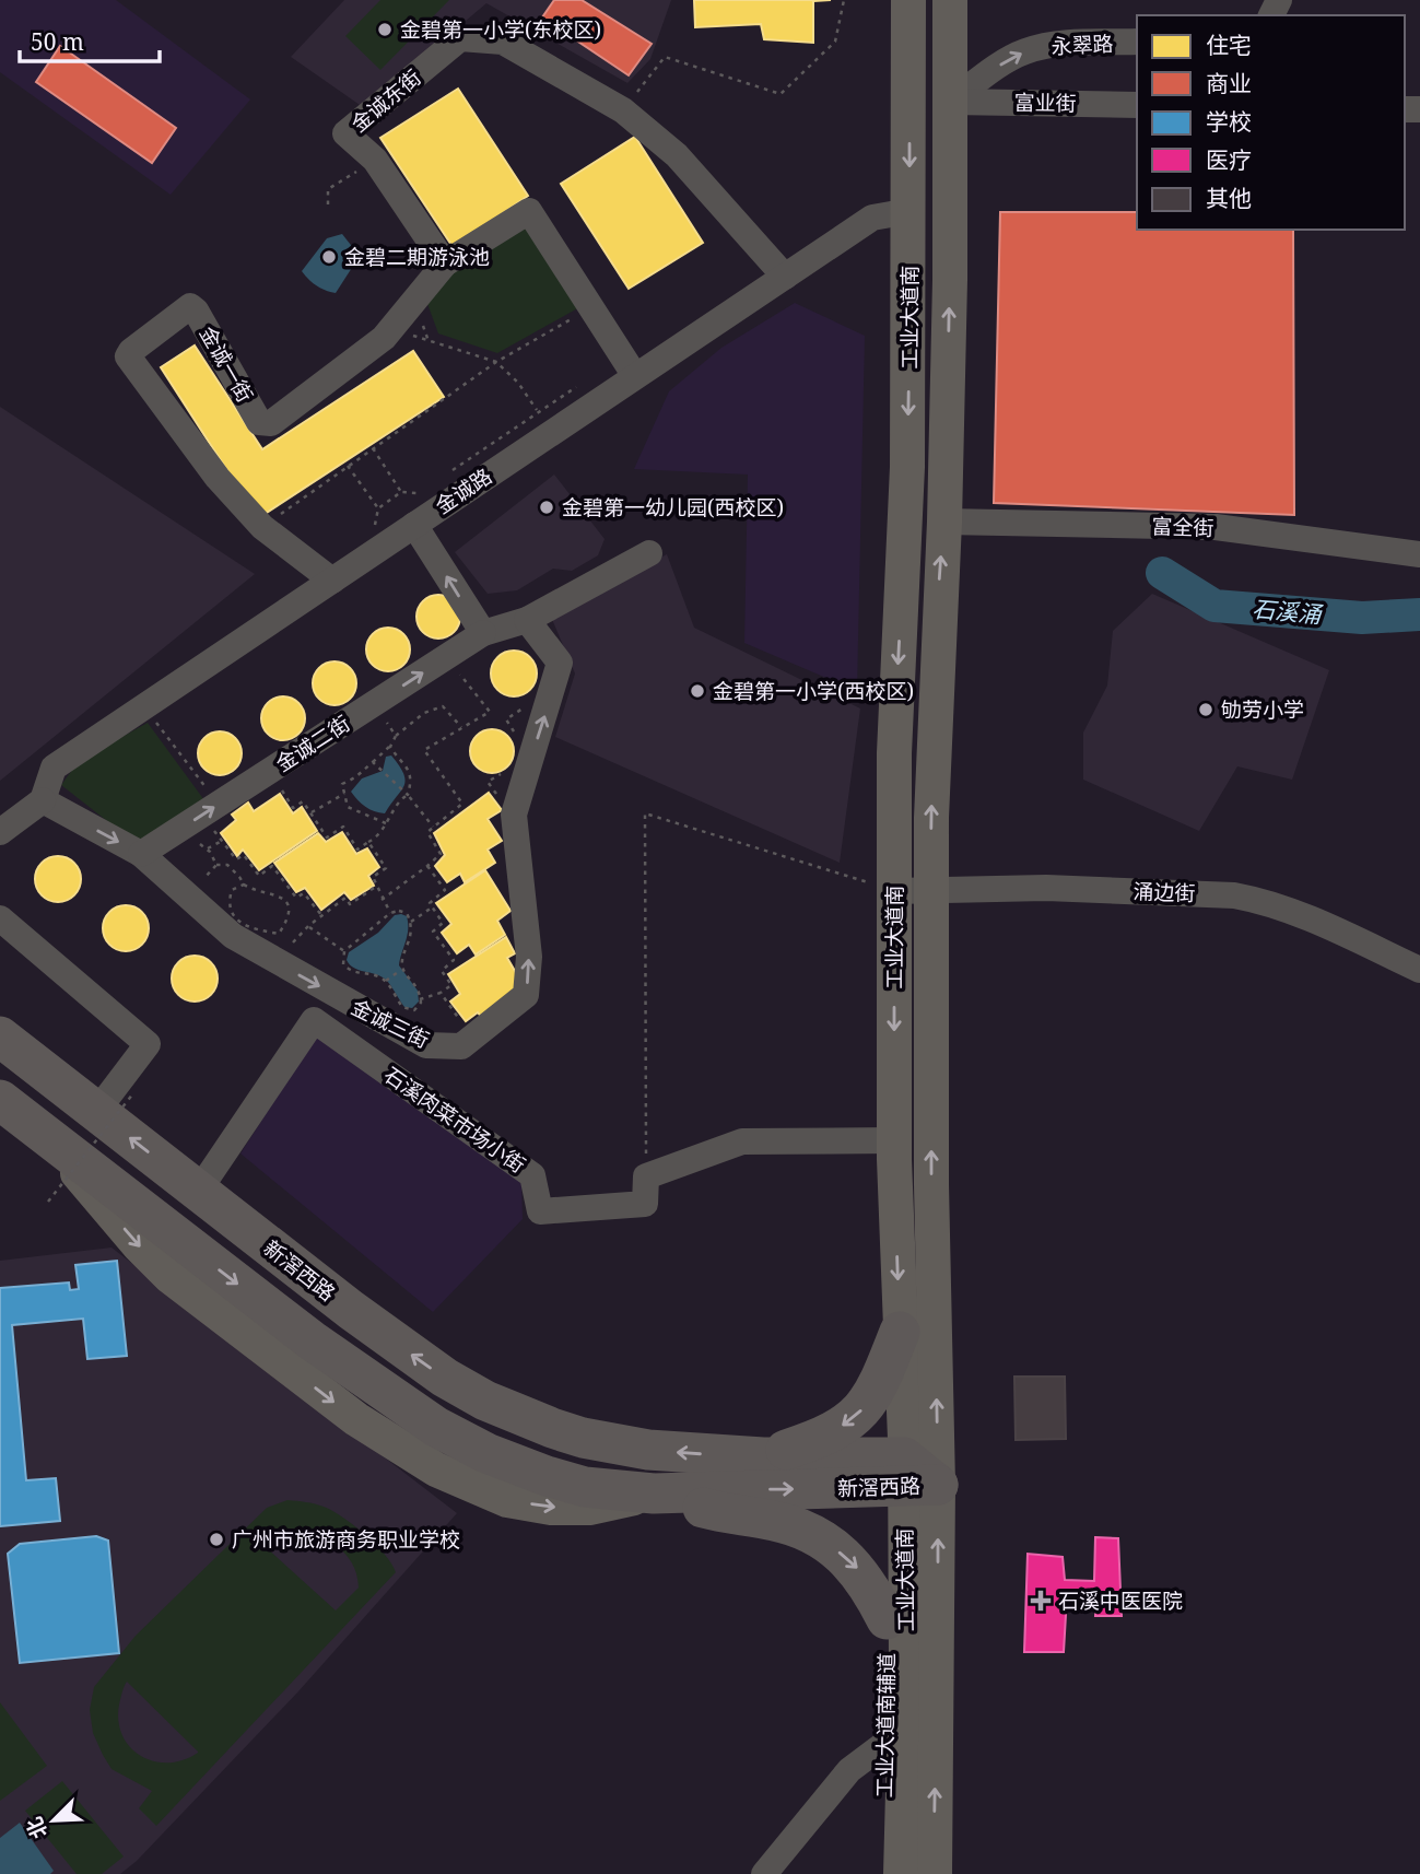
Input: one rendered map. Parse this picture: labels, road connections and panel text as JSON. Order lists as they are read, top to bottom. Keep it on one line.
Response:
{"streets":{"highway":["新滘西路"],"main road":["工业大道南","工业大道南辅道"],"street":["永翠路","金诚东街","富业街","金诚一街","金诚路","富全街","金诚二街","涌边街","金诚三街","石溪肉菜市场小街"]},"crossings":[["永翠路","富业街"],["金诚东街","金诚一街"],["金诚东街","金诚路"],["工业大道南","金诚路"],["工业大道南","涌边街"],["工业大道南","新滘西路"],["工业大道南","工业大道南辅道"],["金诚一街","金诚路"],["金诚路","金诚三街"],["金诚二街","金诚三街"],["石溪肉菜市场小街","新滘西路"],["新滘西路","工业大道南辅道"]],"one_way":["永翠路"],"water":["石溪涌"],"places":{"other":["金碧第一小学(东校区)","金碧二期游泳池","金碧第一幼儿园(西校区)","金碧第一小学(西校区)","劬劳小学","广州市旅游商务职业学校"],"health":["石溪中医医院"]},"legend":["住宅","商业","学校","医疗","其他"],"scale_bar":"50 m","north":"bottom left"}
